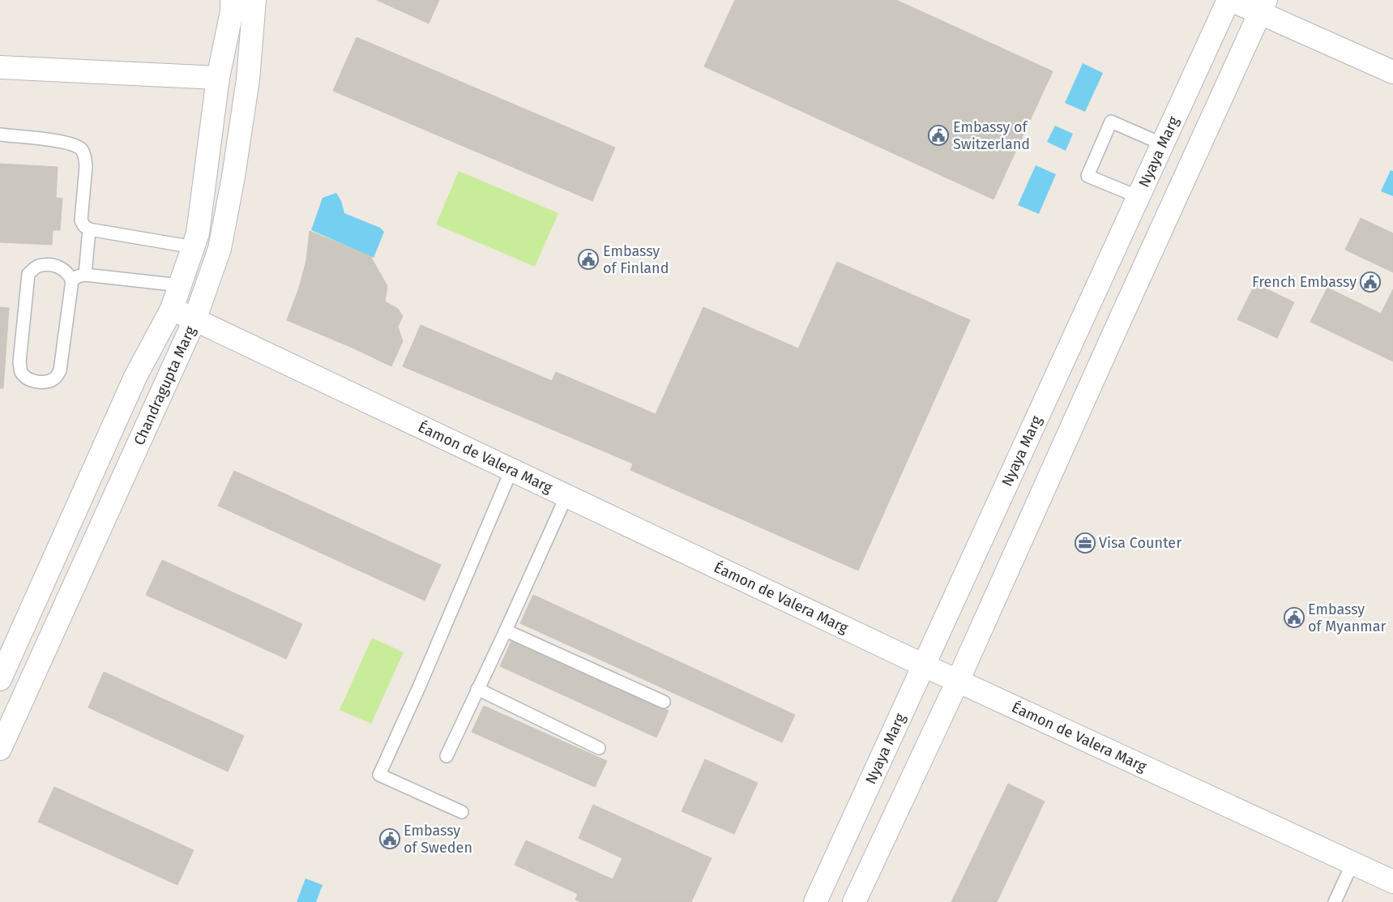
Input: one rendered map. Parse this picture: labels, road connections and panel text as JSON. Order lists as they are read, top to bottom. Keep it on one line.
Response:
{"streets":{"street":["Nyaya Marg","Chandragupta Marg","Éamon de Valera Marg"]},"crossings":[["Nyaya Marg","Éamon de Valera Marg"],["Chandragupta Marg","Éamon de Valera Marg"]],"places":{"public building":["Embassy of Switzerland","Embassy of Finland","French Embassy","Embassy of Myanmar","Embassy of Sweden"],"office":["Visa Counter"]}}
